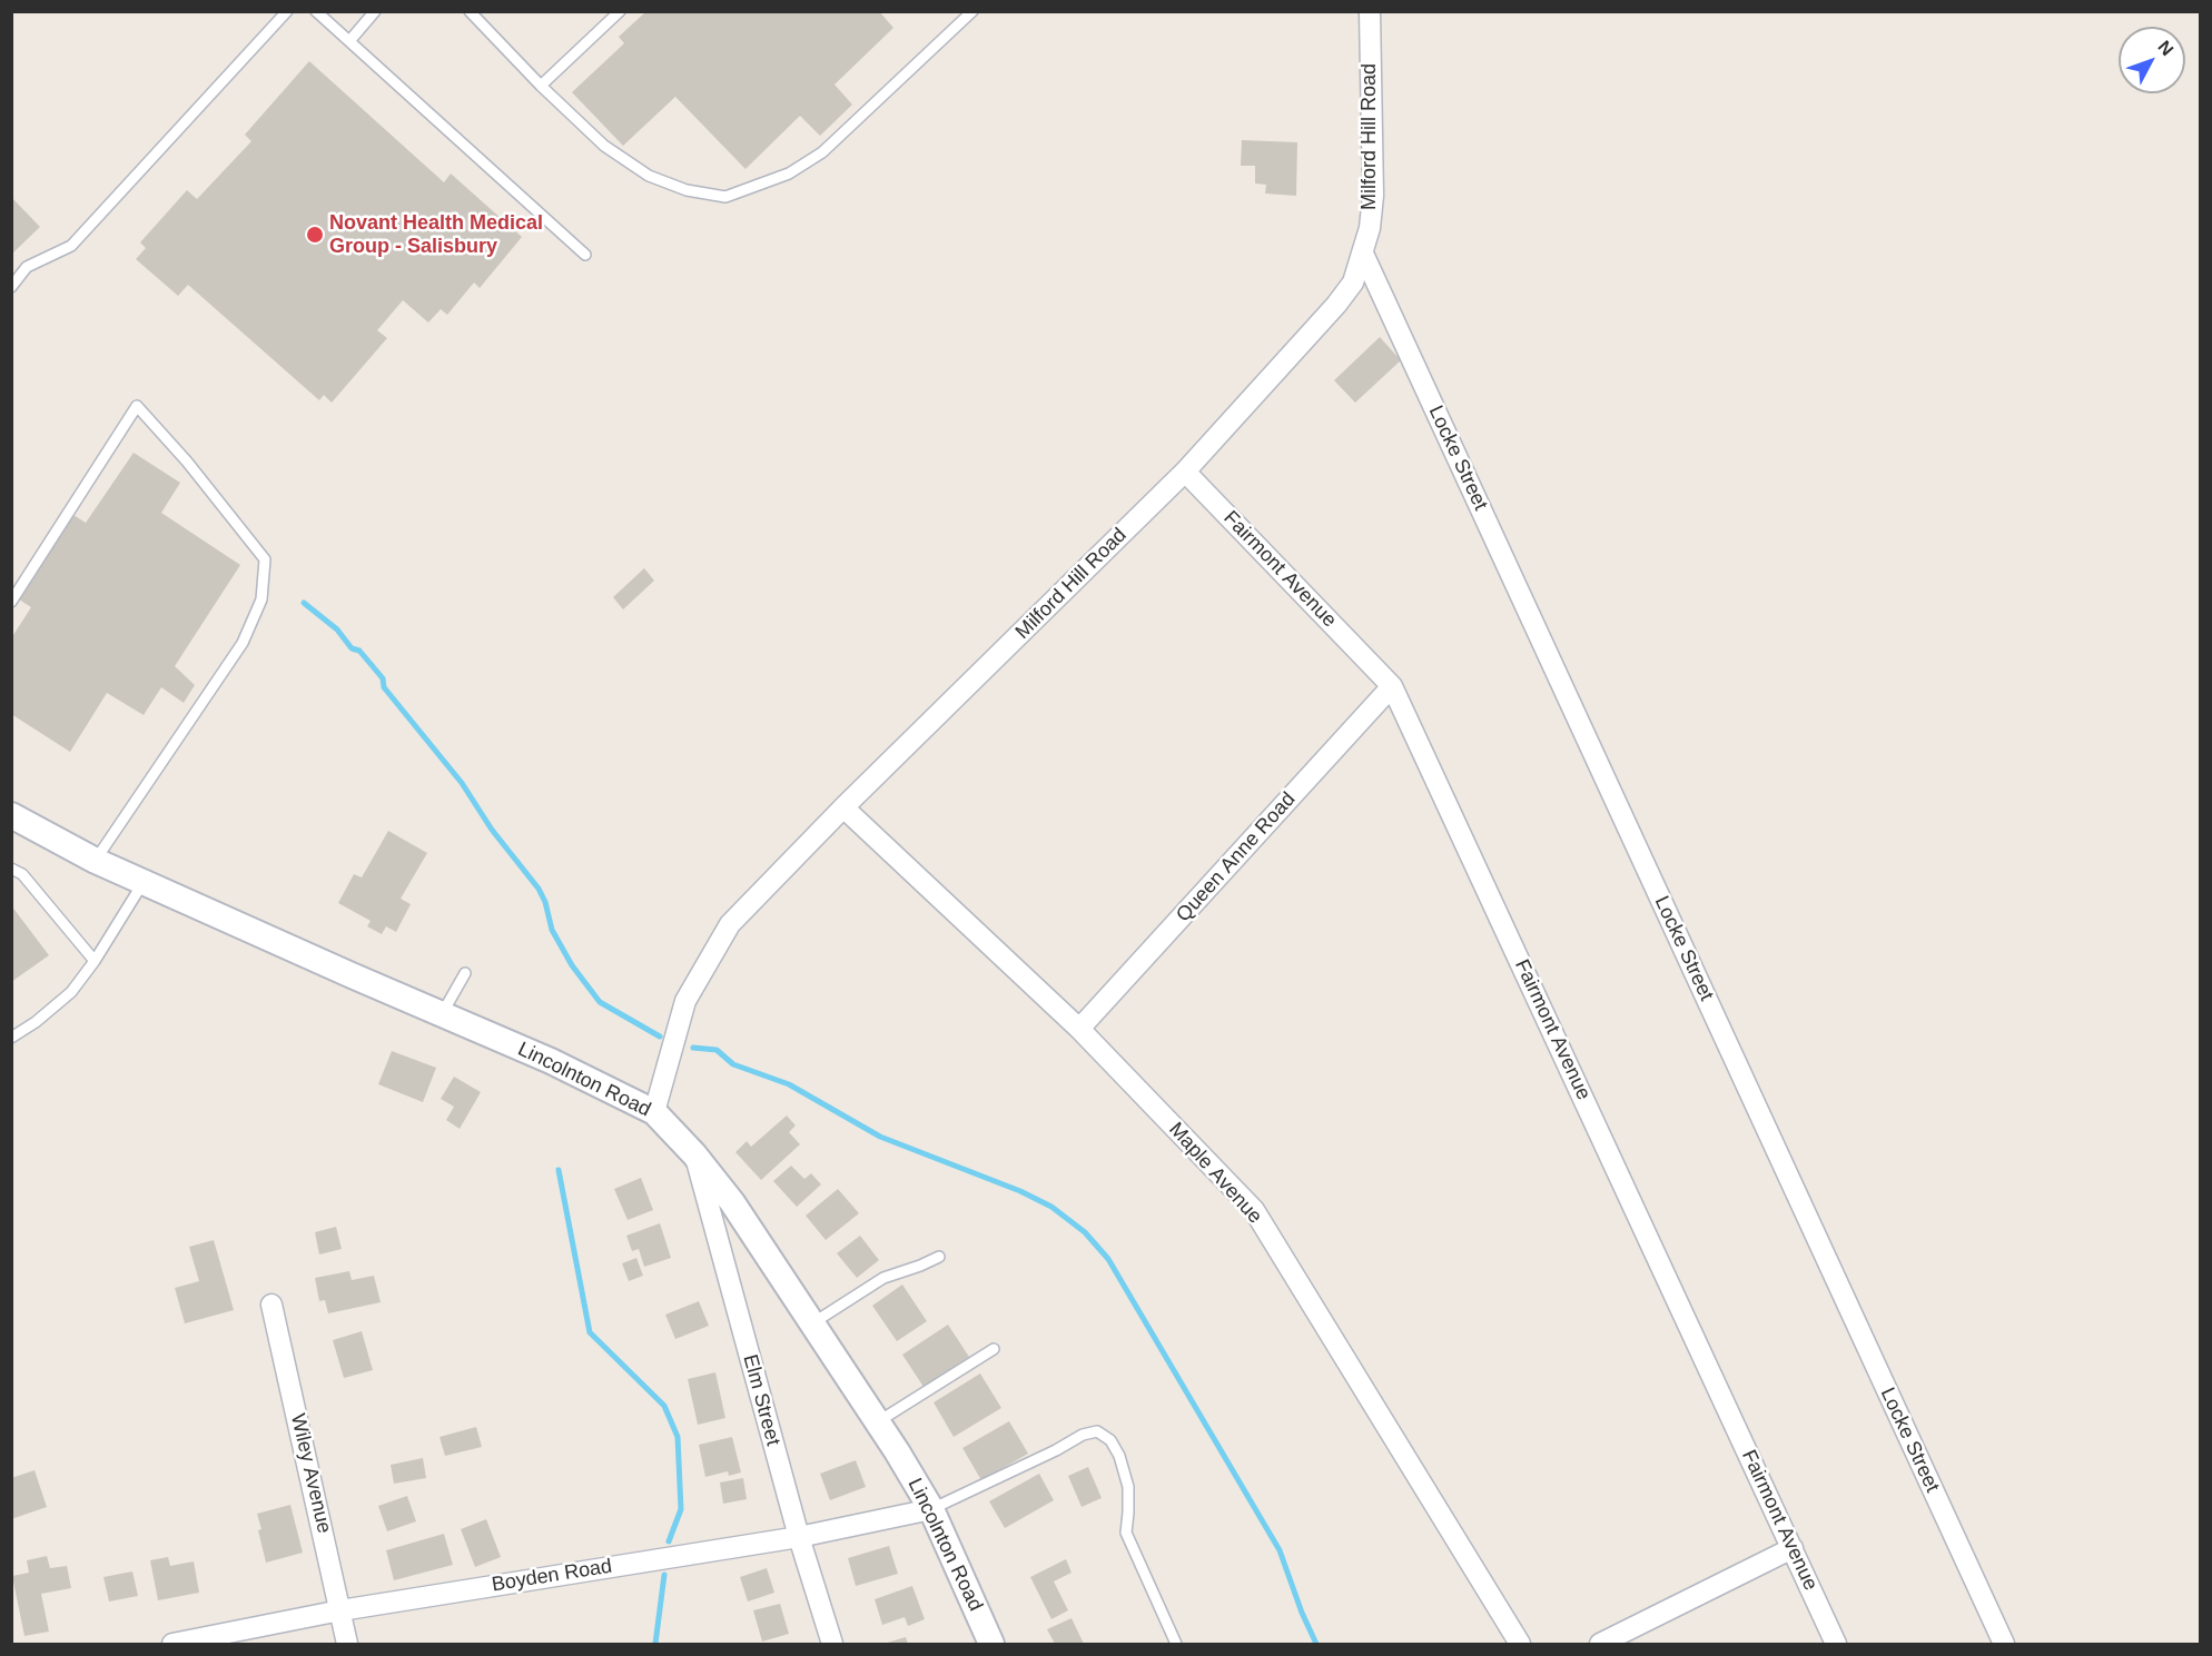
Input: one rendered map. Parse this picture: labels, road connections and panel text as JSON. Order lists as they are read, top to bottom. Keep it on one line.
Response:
{"streets":{"street":["Milford Hill Road","Locke Street","Fairmont Avenue","Queen Anne Road","Lincolnton Road","Maple Avenue","Elm Street","Wiley Avenue","Boyden Road"]},"crossings":[["Milford Hill Road","Locke Street"],["Milford Hill Road","Fairmont Avenue"],["Milford Hill Road","Lincolnton Road"],["Milford Hill Road","Maple Avenue"],["Fairmont Avenue","Queen Anne Road"],["Queen Anne Road","Maple Avenue"],["Lincolnton Road","Elm Street"],["Lincolnton Road","Boyden Road"],["Elm Street","Boyden Road"],["Wiley Avenue","Boyden Road"]],"places":["Novant Health Medical Group - Salisbury"],"north":"top right"}
